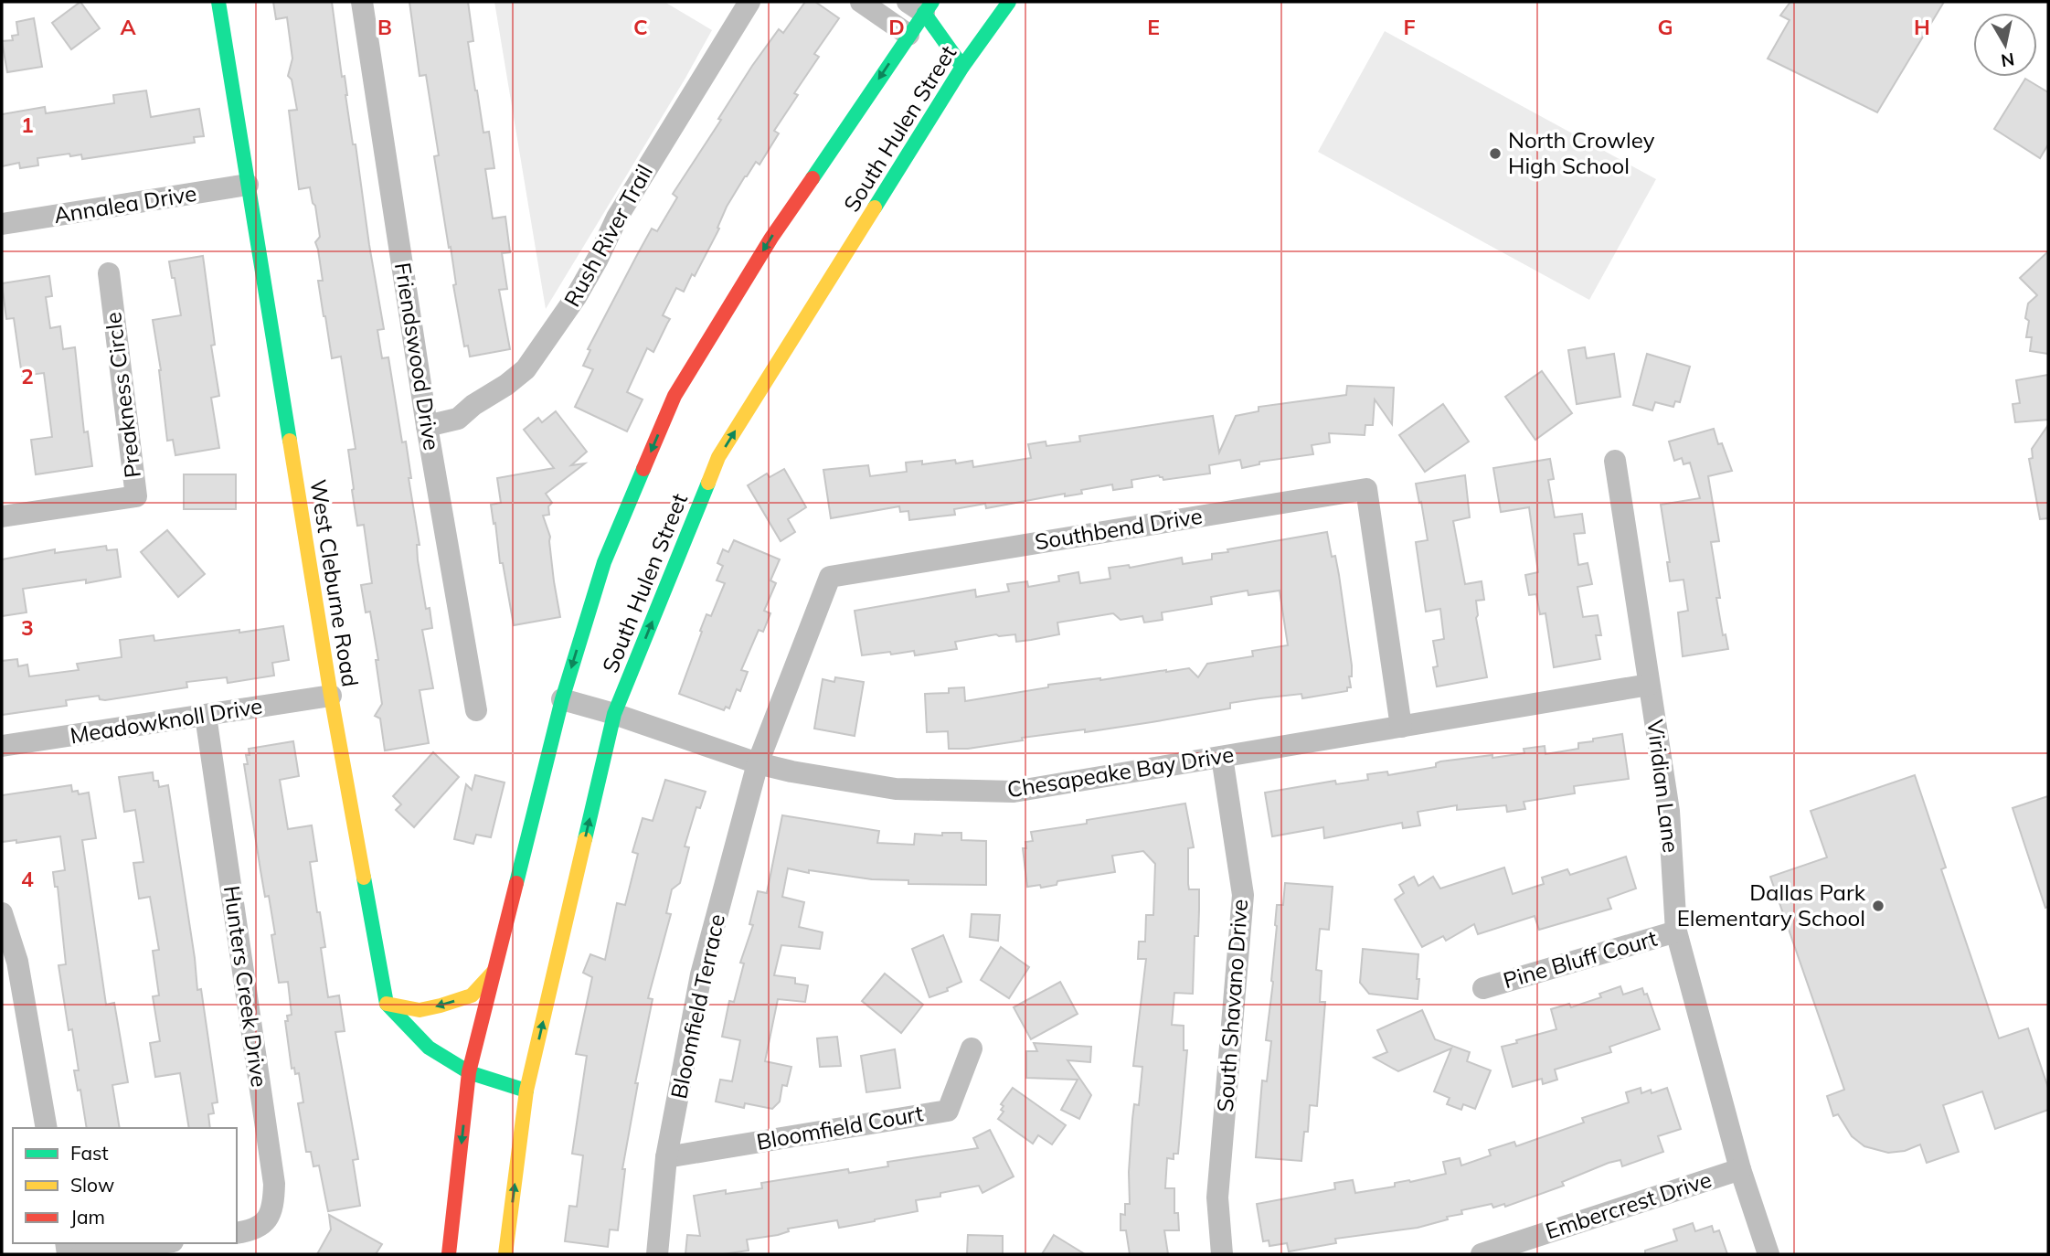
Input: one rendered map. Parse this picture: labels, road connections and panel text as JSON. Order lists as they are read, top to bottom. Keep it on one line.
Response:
{"streets":{"main road":["South Hulen Street","West Cleburne Road"],"street":["Annalea Drive","Rush River Trail","Friendswood Drive","Preakness Circle","Southbend Drive","Meadowknoll Drive","Chesapeake Bay Drive","Viridian Lane","Pine Bluff Court","Hunters Creek Drive","South Shavano Drive","Bloomfield Terrace","Bloomfield Court","Embercrest Drive"]},"crossings":[["South Hulen Street","Chesapeake Bay Drive"],["Annalea Drive","West Cleburne Road"],["Rush River Trail","Friendswood Drive"],["Southbend Drive","Chesapeake Bay Drive"],["Southbend Drive","Bloomfield Terrace"],["West Cleburne Road","Meadowknoll Drive"],["Meadowknoll Drive","Hunters Creek Drive"],["Chesapeake Bay Drive","Viridian Lane"],["Chesapeake Bay Drive","South Shavano Drive"],["Chesapeake Bay Drive","Bloomfield Terrace"],["Viridian Lane","Pine Bluff Court"],["Viridian Lane","Embercrest Drive"],["Bloomfield Terrace","Bloomfield Court"]],"places":["North Crowley High School","Dallas Park Elementary School"],"legend":["Fast","Slow","Jam"],"north":"bottom","grid":{"columns":["A","B","C","D","E","F","G","H"],"rows":["1","2","3","4"]}}
